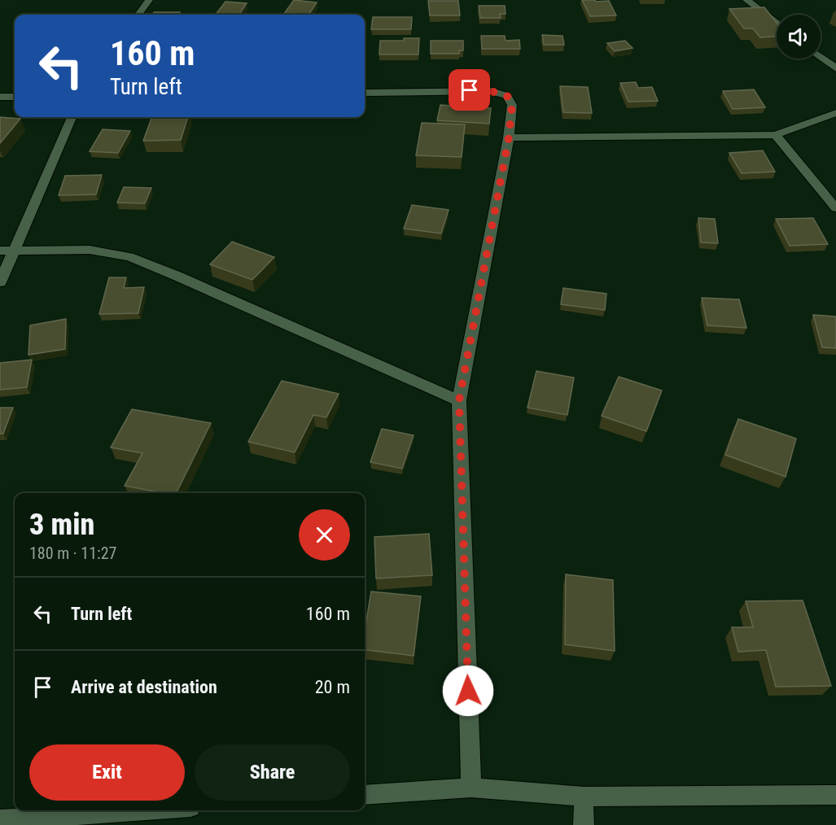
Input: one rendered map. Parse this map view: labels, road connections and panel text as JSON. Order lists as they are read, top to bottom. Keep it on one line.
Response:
{"page":{"turn":["160 m","Turn left"],"heading":["3 min","180 m · 11:27"],"list":[{"name":"Turn left","value":"160 m"},{"name":"Arrive at destination","value":"20 m"}],"buttons":["Exit","Share"]}}
